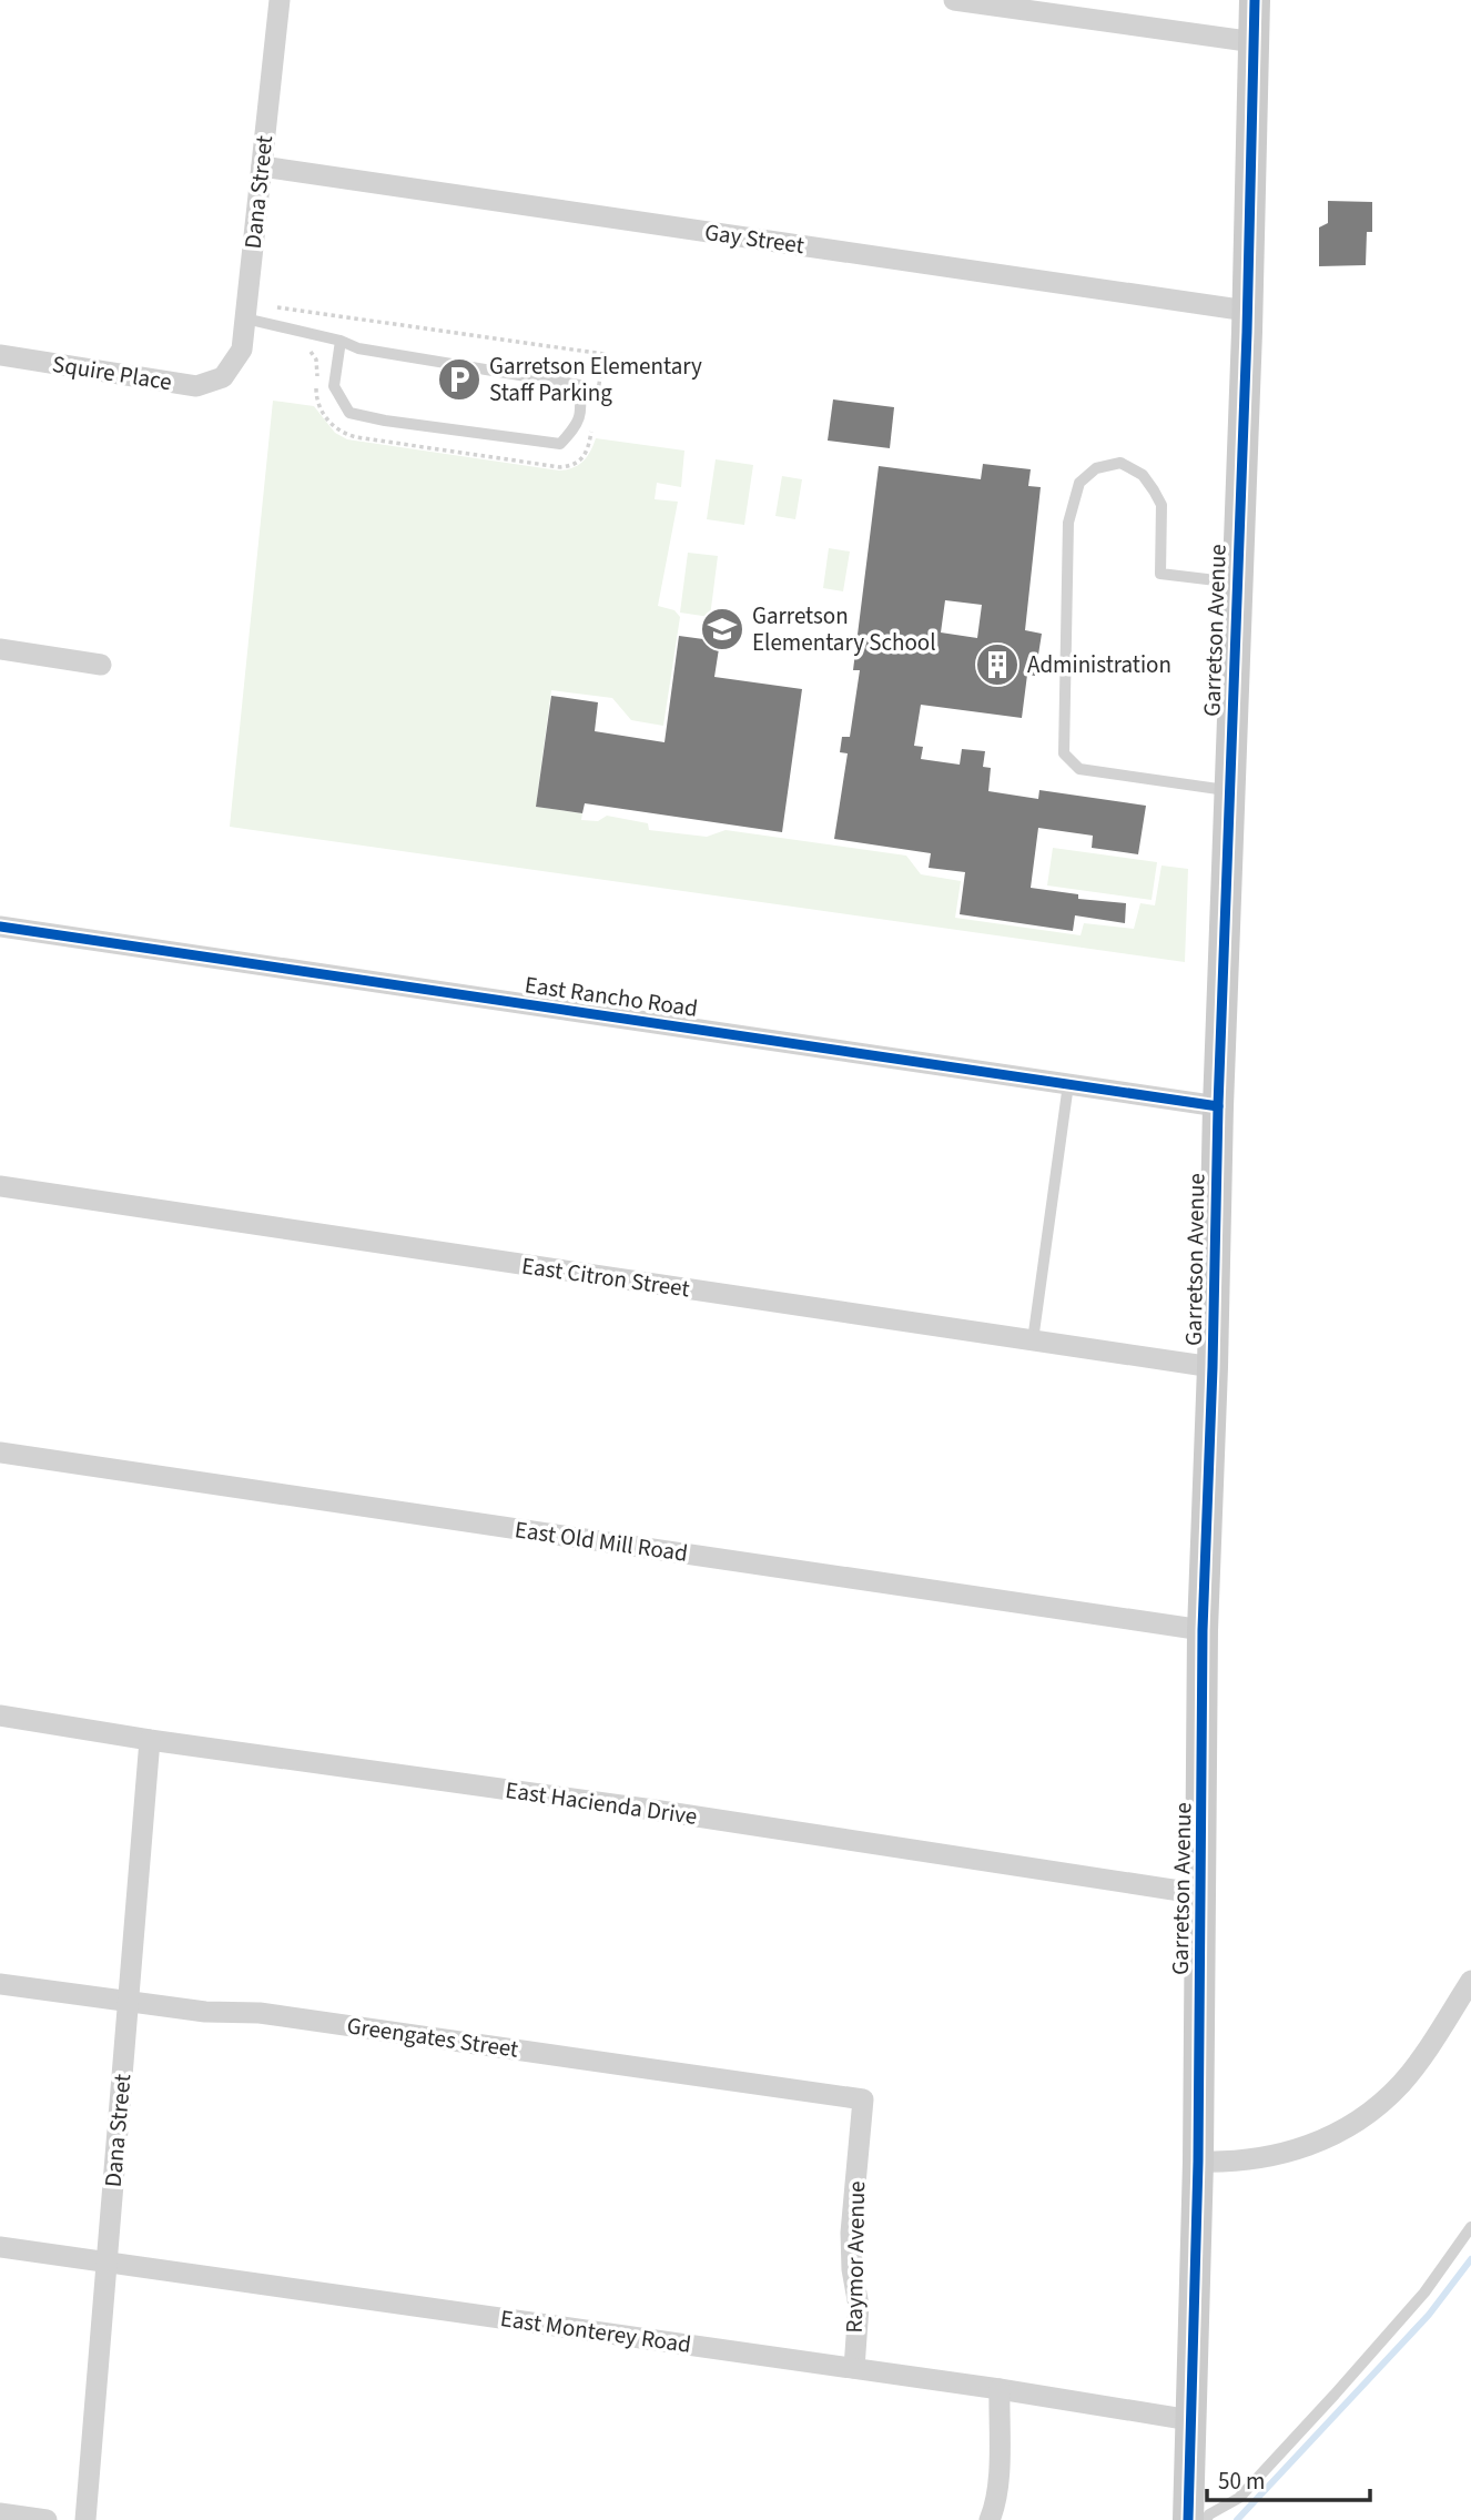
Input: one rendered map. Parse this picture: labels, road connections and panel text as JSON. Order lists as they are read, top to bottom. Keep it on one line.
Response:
{"streets":{"street":["Dana Street","Gay Street","Squire Place","Garretson Avenue","East Rancho Road","East Citron Street","East Old Mill Road","East Hacienda Drive","Greengates Street","Raymor Avenue","East Monterey Road"]},"crossings":[["Dana Street","Gay Street"],["Dana Street","Squire Place"],["Dana Street","East Hacienda Drive"],["Dana Street","Greengates Street"],["Dana Street","East Monterey Road"],["Gay Street","Garretson Avenue"],["Garretson Avenue","East Rancho Road"],["Garretson Avenue","East Citron Street"],["Garretson Avenue","East Old Mill Road"],["Garretson Avenue","East Hacienda Drive"],["Garretson Avenue","East Monterey Road"],["Greengates Street","Raymor Avenue"],["Raymor Avenue","East Monterey Road"]],"places":{"parking":["Garretson Elementary Staff Parking"],"school or university":["Garretson Elementary School"],"building":["Administration"]},"scale_bar":"50 m"}
